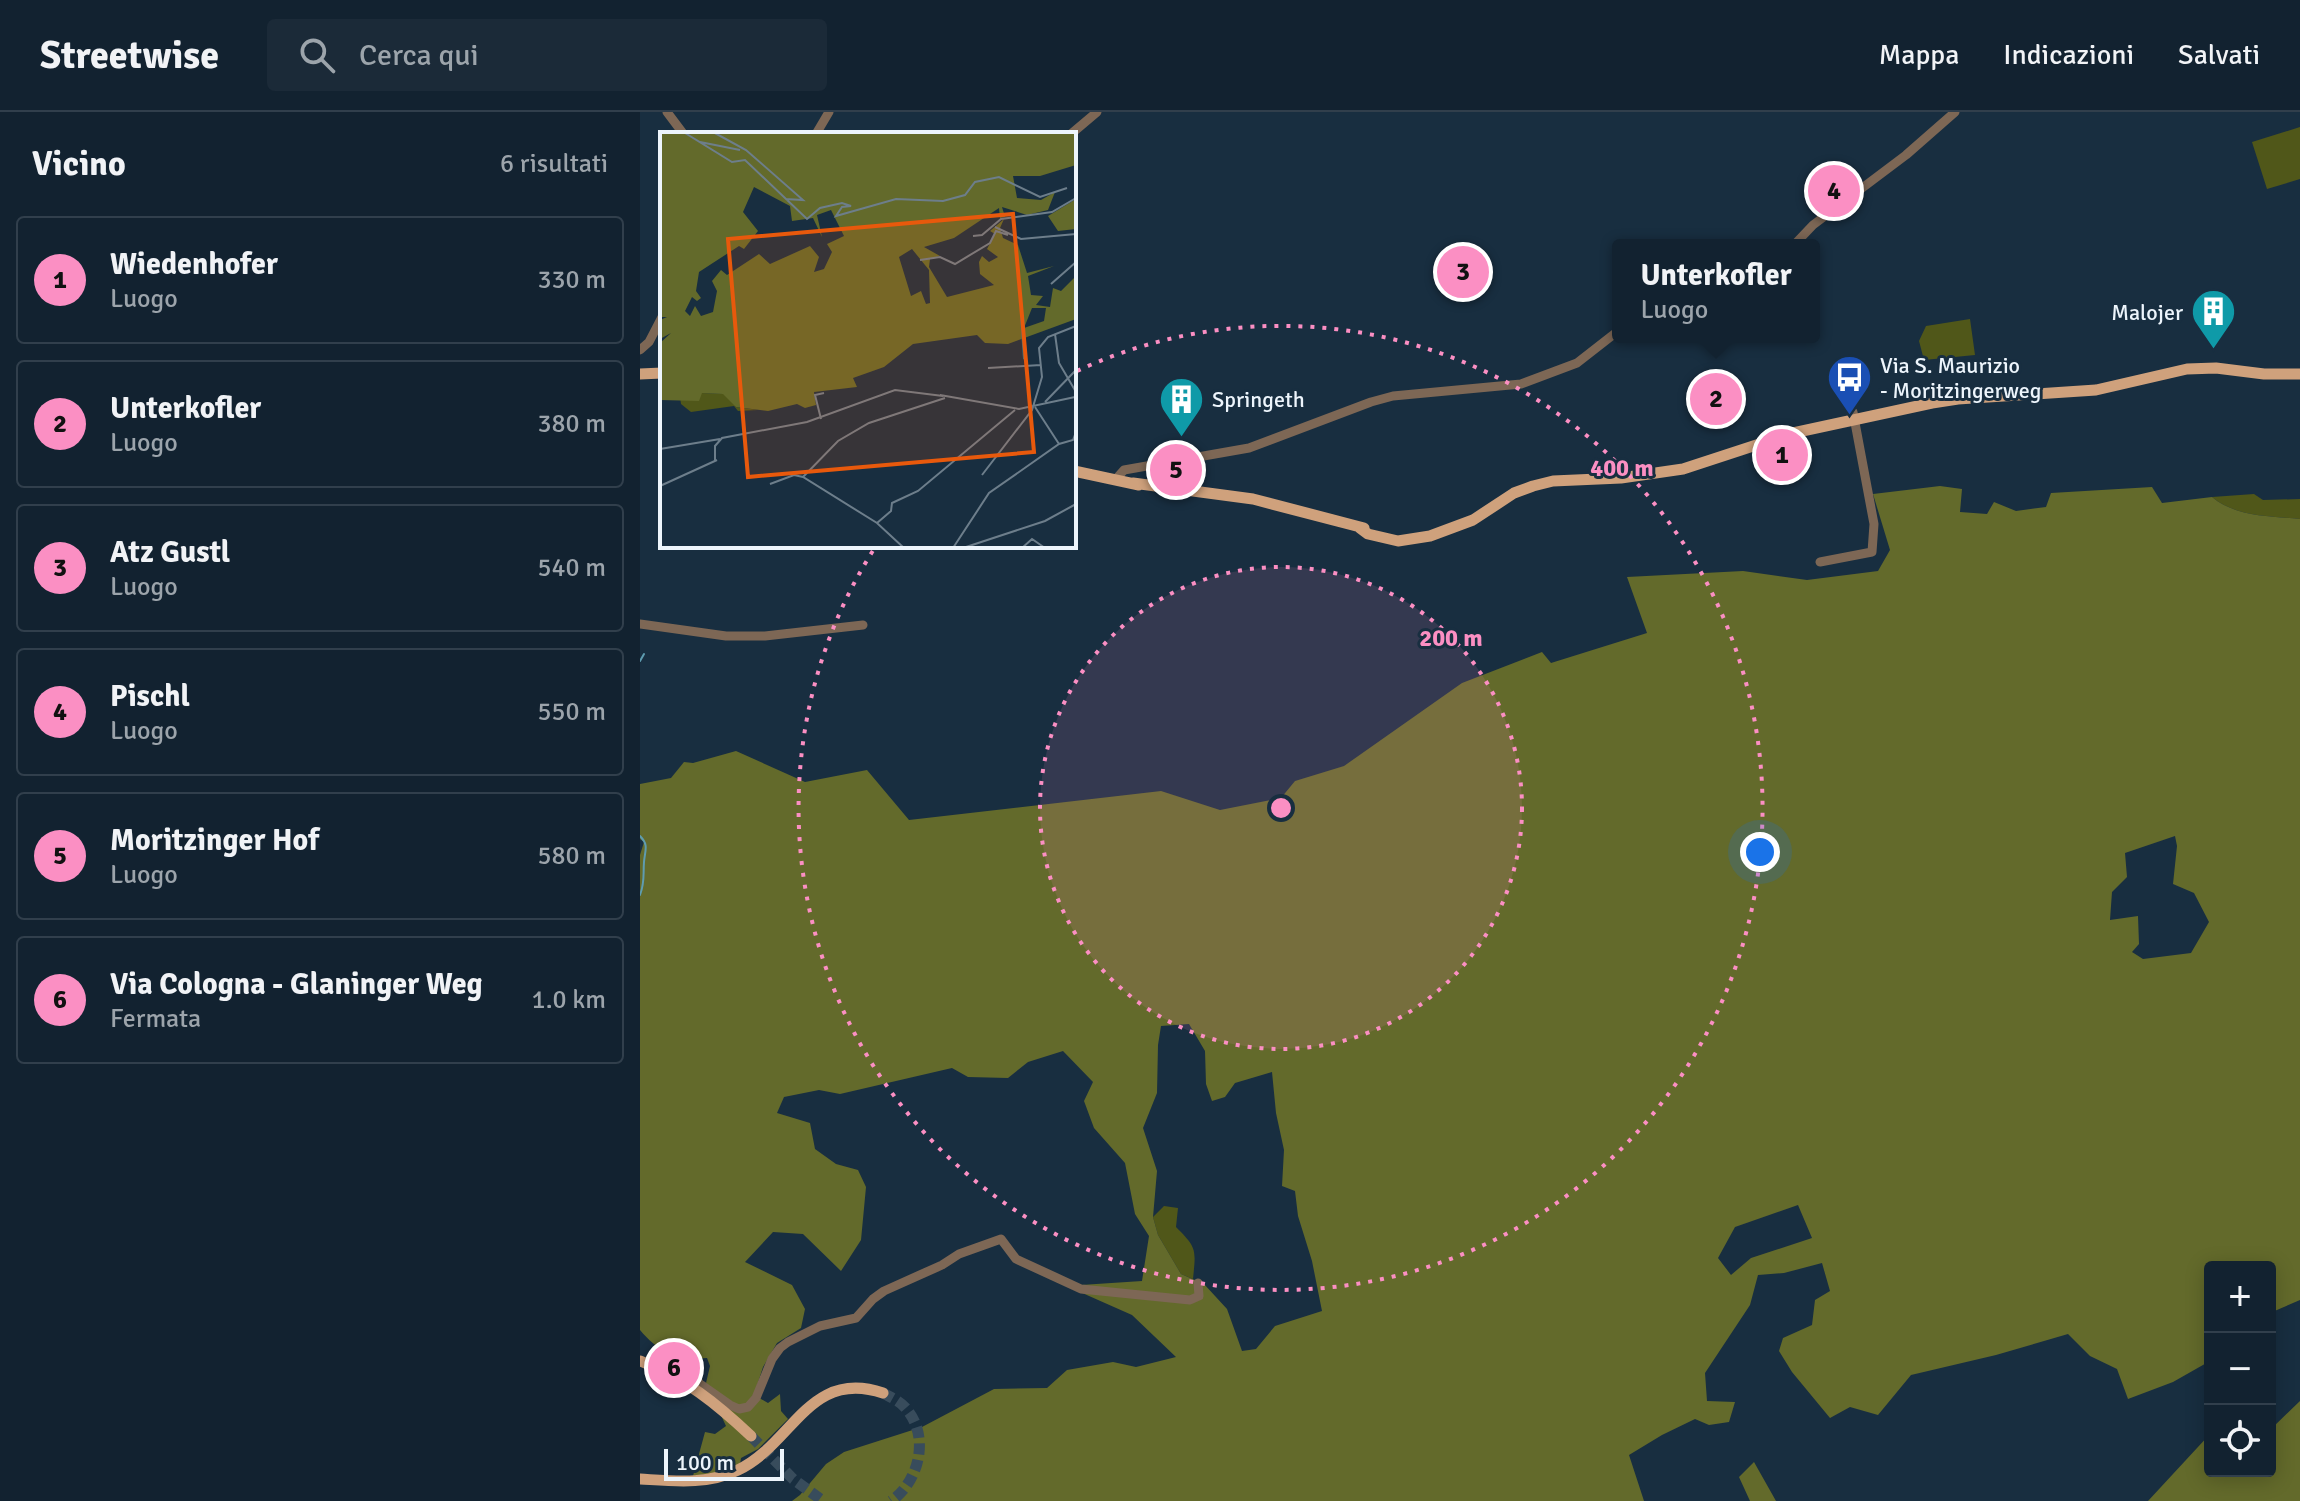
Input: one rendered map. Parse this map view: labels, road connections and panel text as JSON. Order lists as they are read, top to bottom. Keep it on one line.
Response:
{"places":{"building":["Malojer","Springeth"],"bus stop":["Via S. Maurizio - Moritzingerweg"]},"scale_bar":"100 m","page":{"header":"Streetwise","search":"Cerca qui","nav":["Mappa","Indicazioni","Salvati"],"heading":["Vicino","6 risultati"],"pins":["4","3","2","1","5","6"],"list":[{"mark":"1","name":"Wiedenhofer","note":"Luogo","value":"330 m"},{"mark":"2","name":"Unterkofler","note":"Luogo","value":"380 m"},{"mark":"3","name":"Atz Gustl","note":"Luogo","value":"540 m"},{"mark":"4","name":"Pischl","note":"Luogo","value":"550 m"},{"mark":"5","name":"Moritzinger Hof","note":"Luogo","value":"580 m"},{"mark":"6","name":"Via Cologna - Glaninger Weg","note":"Fermata","value":"1.0 km"}],"popup":["Unterkofler","Luogo"],"map_buttons":["+","−"],"scale":"100 m"},"rings":["400 m","200 m"]}
